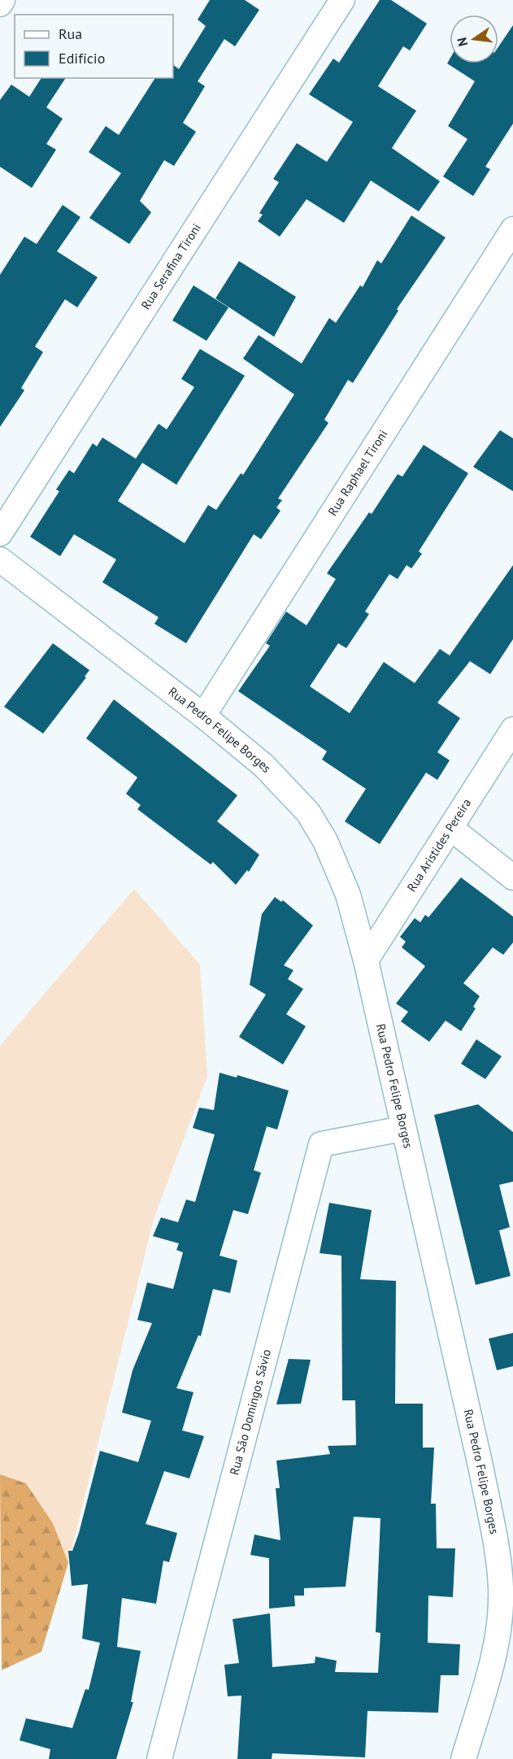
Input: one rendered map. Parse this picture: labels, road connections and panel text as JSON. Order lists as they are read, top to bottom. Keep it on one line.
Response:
{"streets":{"street":["Rua Serafina Tironi","Rua Raphael Tironi","Rua Pedro Felipe Borges","Rua Aristides Pereira","Rua São Domingos Sávio"]},"crossings":[["Rua Raphael Tironi","Rua Pedro Felipe Borges"],["Rua Pedro Felipe Borges","Rua Aristides Pereira"],["Rua Pedro Felipe Borges","Rua São Domingos Sávio"]],"legend":["Rua","Edifício"],"north":"left"}
